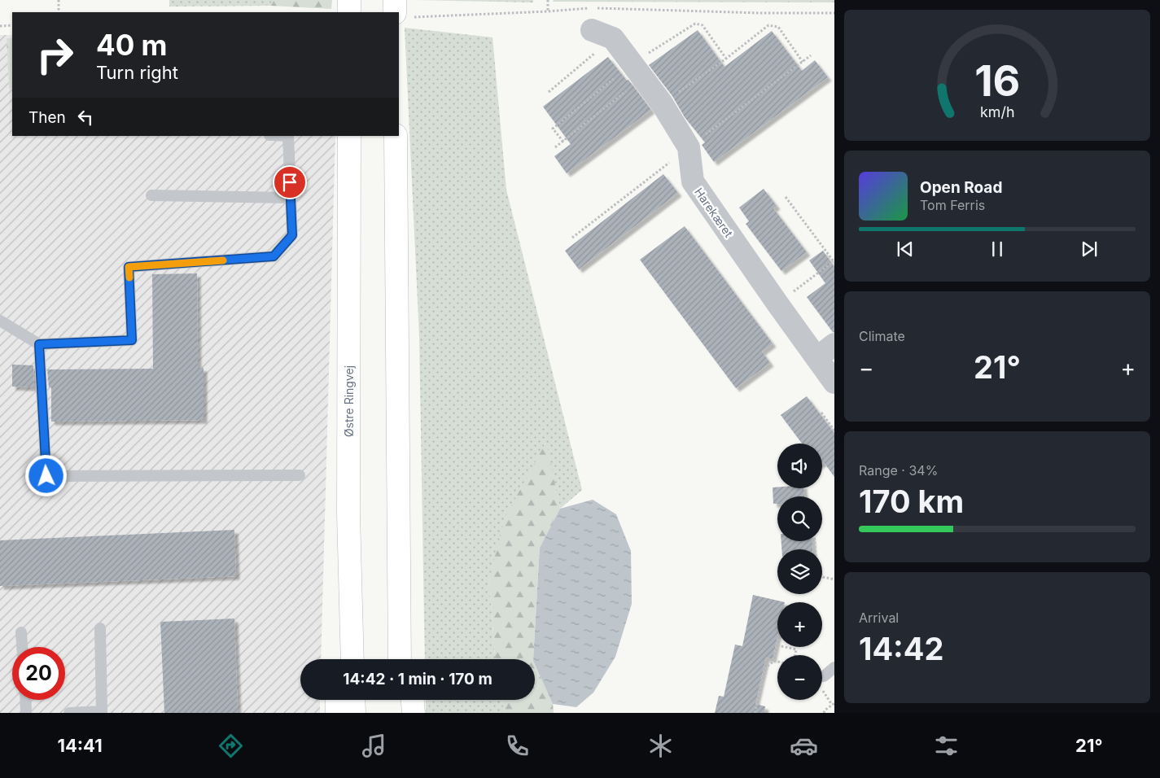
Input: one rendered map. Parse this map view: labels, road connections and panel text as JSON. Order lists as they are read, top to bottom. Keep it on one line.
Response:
{"streets":{"main road":["Østre Ringvej"],"street":["Harekæret"]},"page":{"turn":["40 m","Turn right"],"then":"Then","song":["Open Road","Tom Ferris"],"tile":["Climate",["Range · 34%","170 km"],["Arrival","14:42"]],"heat":["−","21°","+"],"map_buttons":["+","−"],"limit":"20","trip":"14:42 · 1 min · 170 m","tabs":["14:41","21°"],"gauge":["16","km/h"]}}
